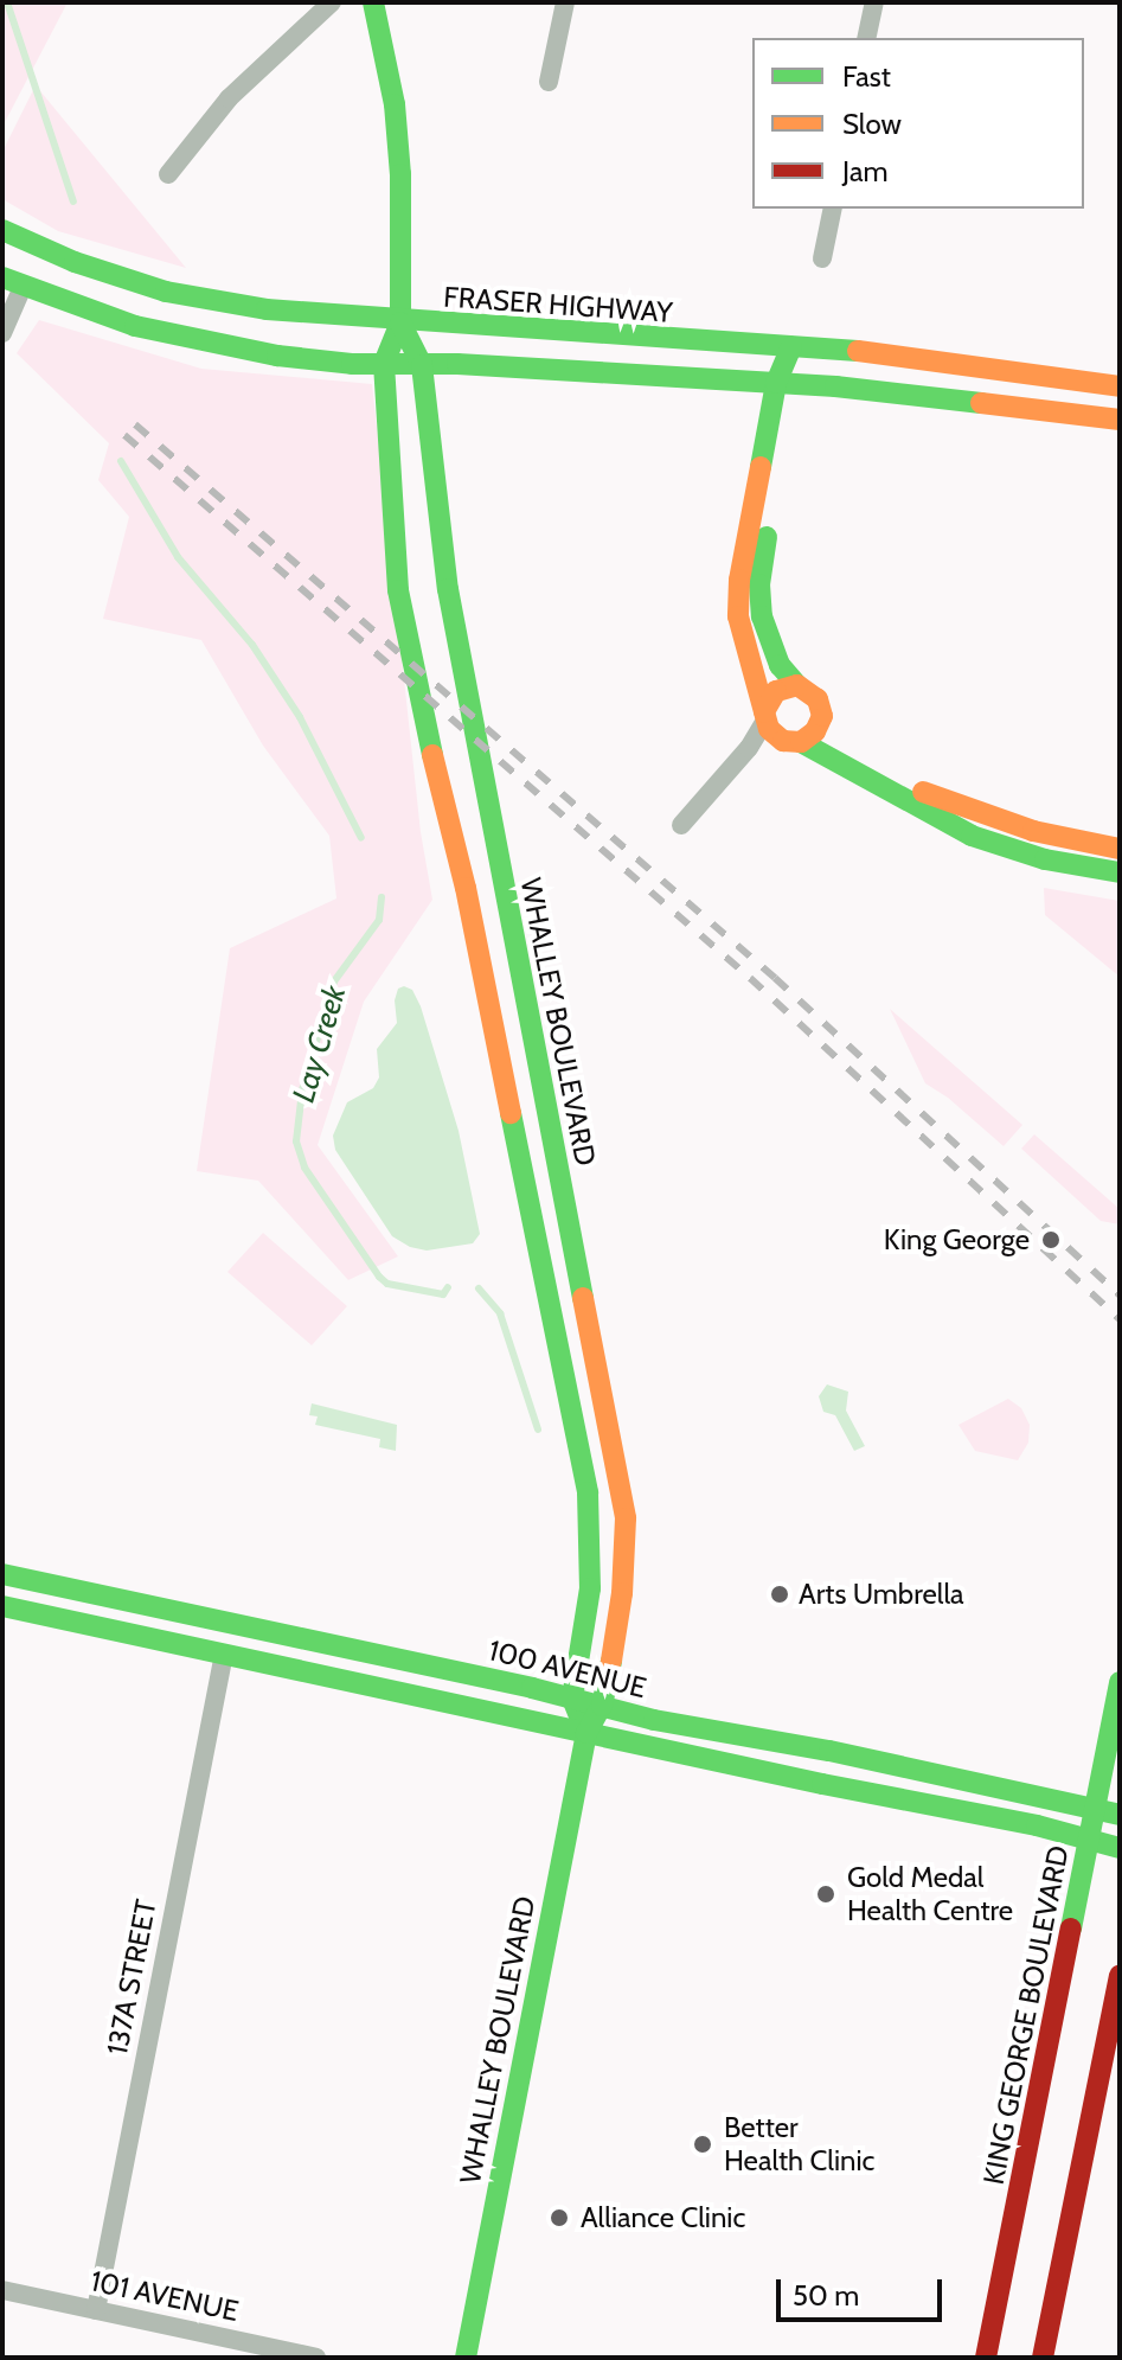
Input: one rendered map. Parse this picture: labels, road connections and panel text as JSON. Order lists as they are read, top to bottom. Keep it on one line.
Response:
{"streets":{"main road":["FRASER HIGHWAY","WHALLEY BOULEVARD","100 AVENUE","KING GEORGE BOULEVARD"],"street":["137A STREET","101 AVENUE"]},"crossings":[["FRASER HIGHWAY","WHALLEY BOULEVARD"],["WHALLEY BOULEVARD","100 AVENUE"],["100 AVENUE","137A STREET"],["100 AVENUE","KING GEORGE BOULEVARD"],["137A STREET","101 AVENUE"]],"water":["Lay Creek"],"places":["King George","Arts Umbrella","Gold Medal Health Centre","Better Health Clinic","Alliance Clinic"],"legend":["Fast","Slow","Jam"],"scale_bar":"50 m"}
